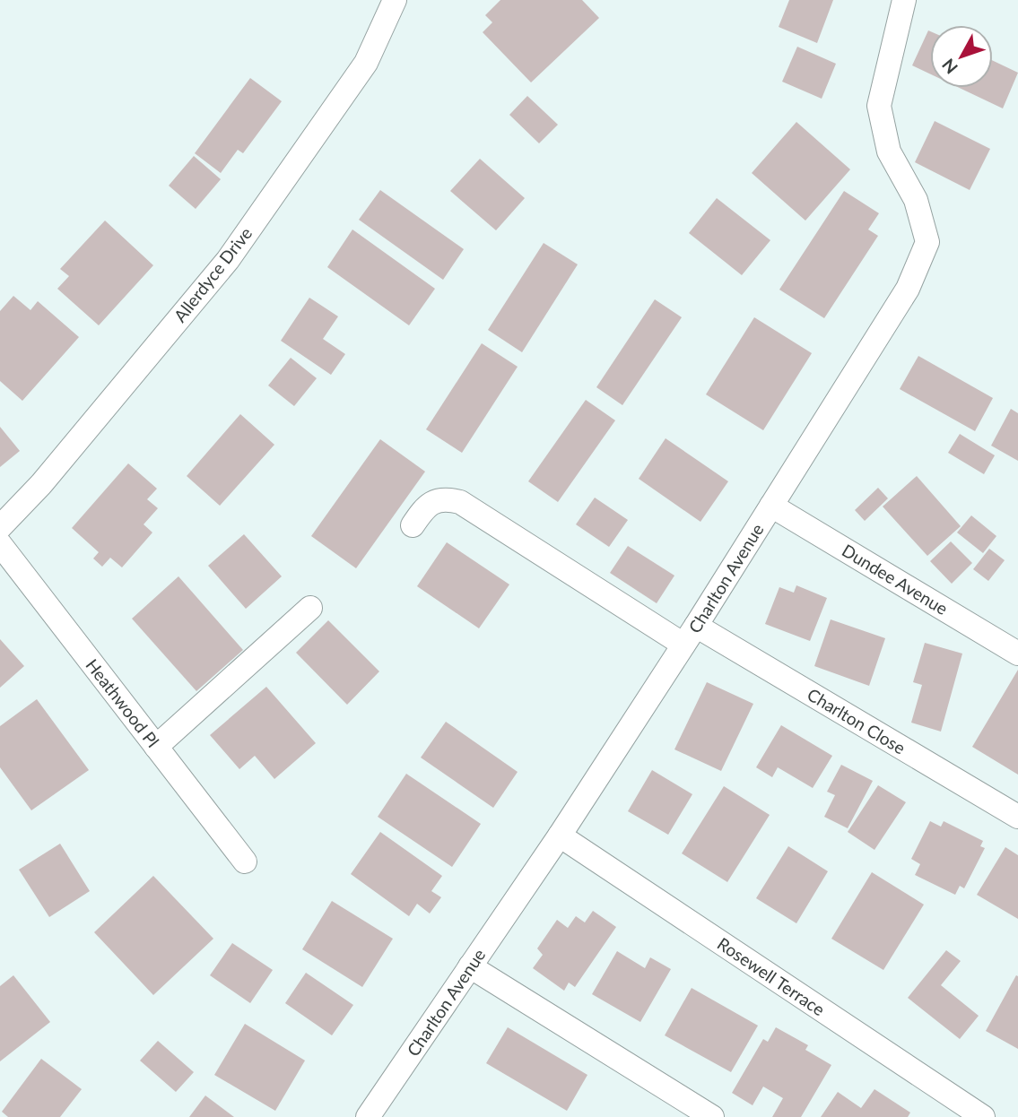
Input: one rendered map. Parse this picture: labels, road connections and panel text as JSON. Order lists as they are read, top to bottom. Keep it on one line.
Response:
{"streets":{"street":["Allerdyce Drive","Charlton Avenue","Dundee Avenue","Heathwood Pl","Charlton Close","Rosewell Terrace"]},"crossings":[["Charlton Avenue","Dundee Avenue"],["Charlton Avenue","Charlton Close"],["Charlton Avenue","Rosewell Terrace"]],"north":"bottom left"}
